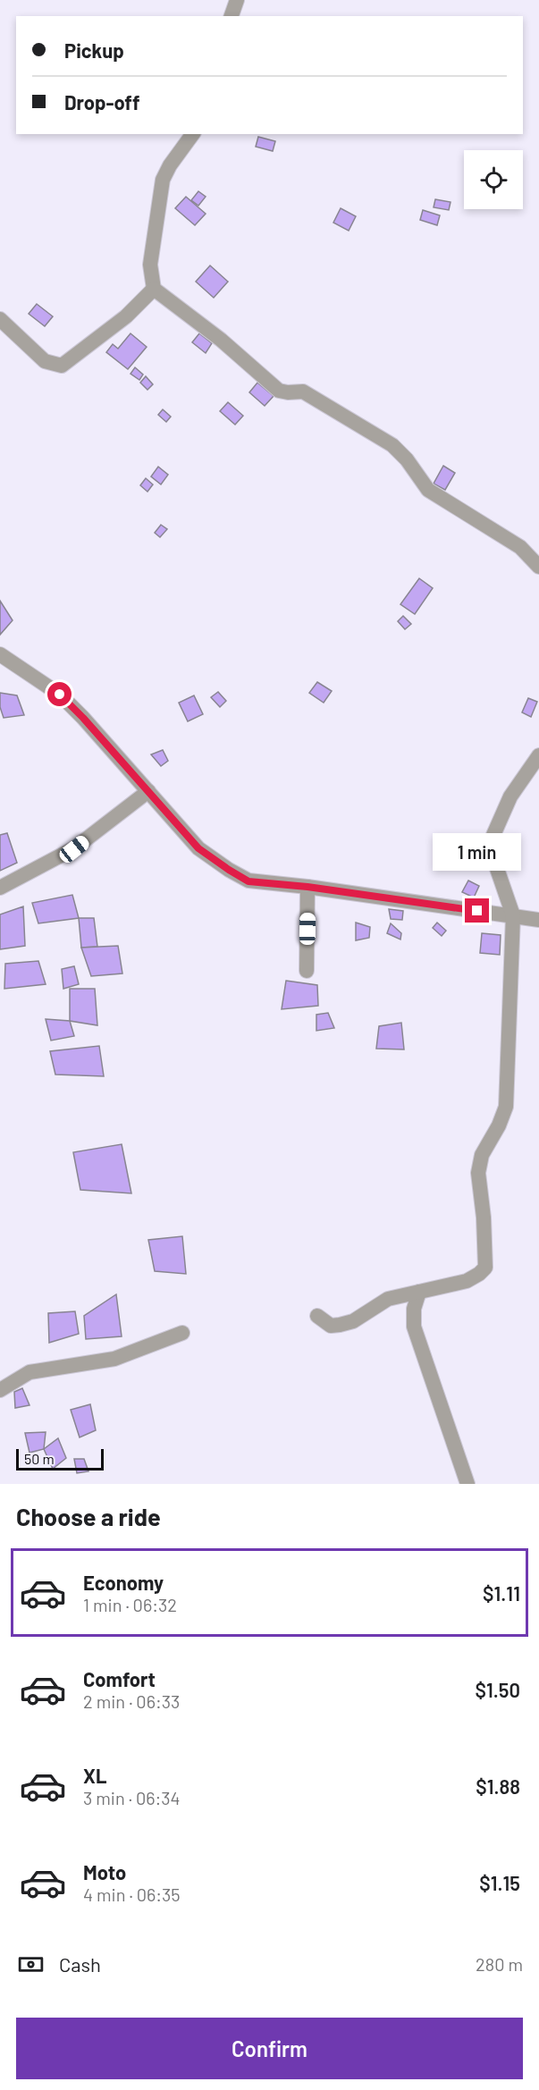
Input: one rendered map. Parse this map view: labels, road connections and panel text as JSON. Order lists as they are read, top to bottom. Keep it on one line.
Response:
{"scale_bar":"50 m","page":{"banner":["Pickup","Drop-off"],"bubble":"1 min","scale":"50 m","heading":"Choose a ride","list":[{"name":"Economy","note":"1 min · 06:32","value":"$1.11"},{"name":"Comfort","note":"2 min · 06:33","value":"$1.50"},{"name":"XL","note":"3 min · 06:34","value":"$1.88"},{"name":"Moto","note":"4 min · 06:35","value":"$1.15"}],"pay":["Cash","280 m"],"buttons":"Confirm"}}
